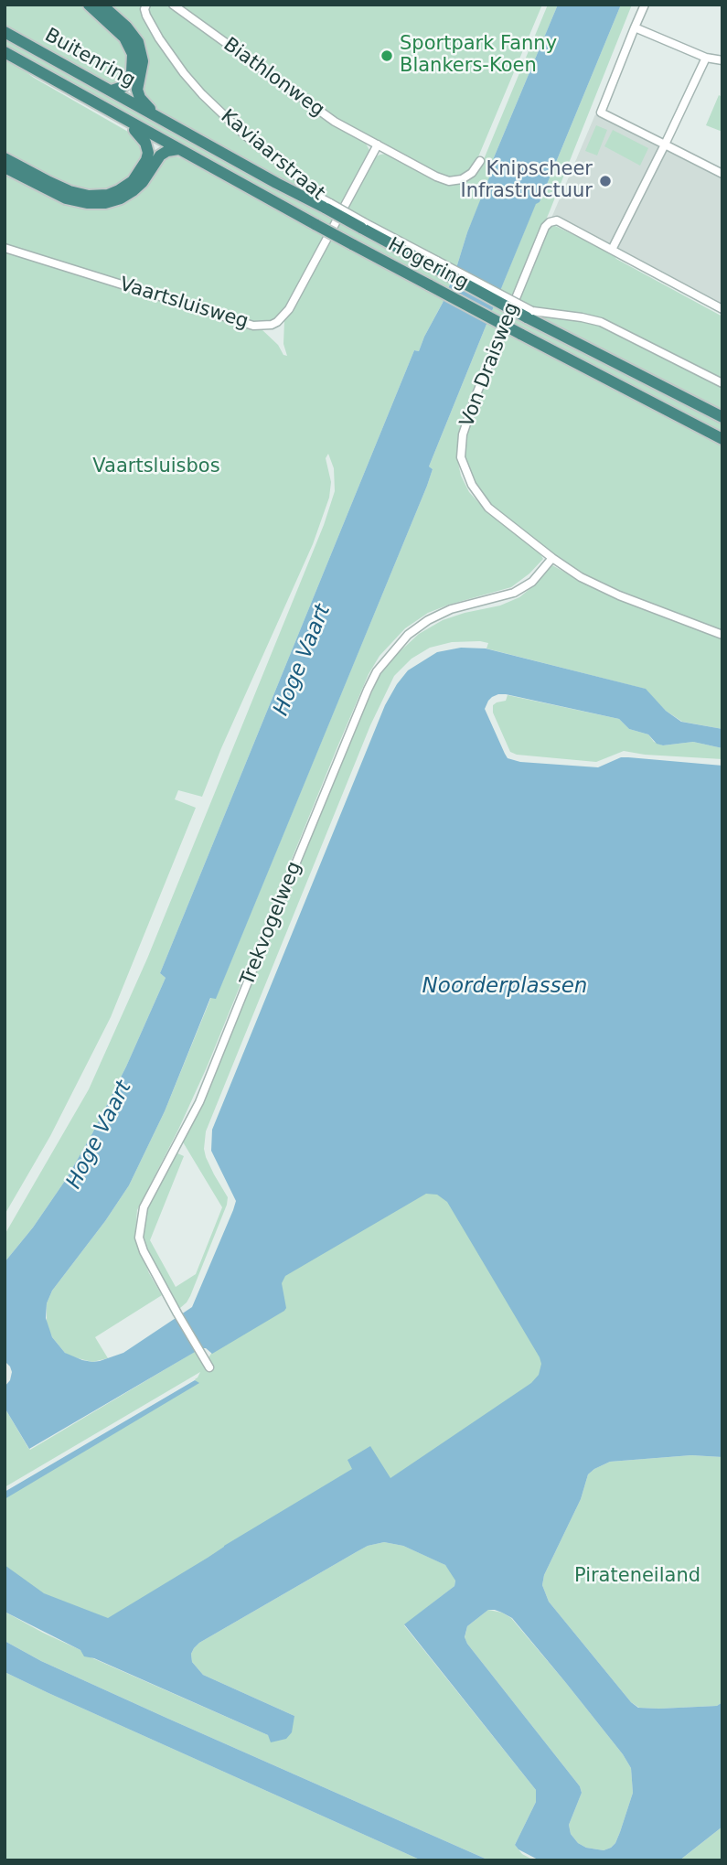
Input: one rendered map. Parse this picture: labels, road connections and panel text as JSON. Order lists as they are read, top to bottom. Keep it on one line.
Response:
{"streets":{"highway":["Buitenring","Hogering"],"street":["Biathlonweg","Kaviaarstraat","Vaartsluisweg","Von Draisweg","Trekvogelweg"]},"crossings":[["Buitenring","Hogering"],["Biathlonweg","Vaartsluisweg"],["Kaviaarstraat","Hogering"],["Von Draisweg","Trekvogelweg"]],"water":["Hoge Vaart","Noorderplassen"],"parks":["Vaartsluisbos","Pirateneiland"],"places":["Sportpark Fanny Blankers-Koen","Knipscheer Infrastructuur"]}
